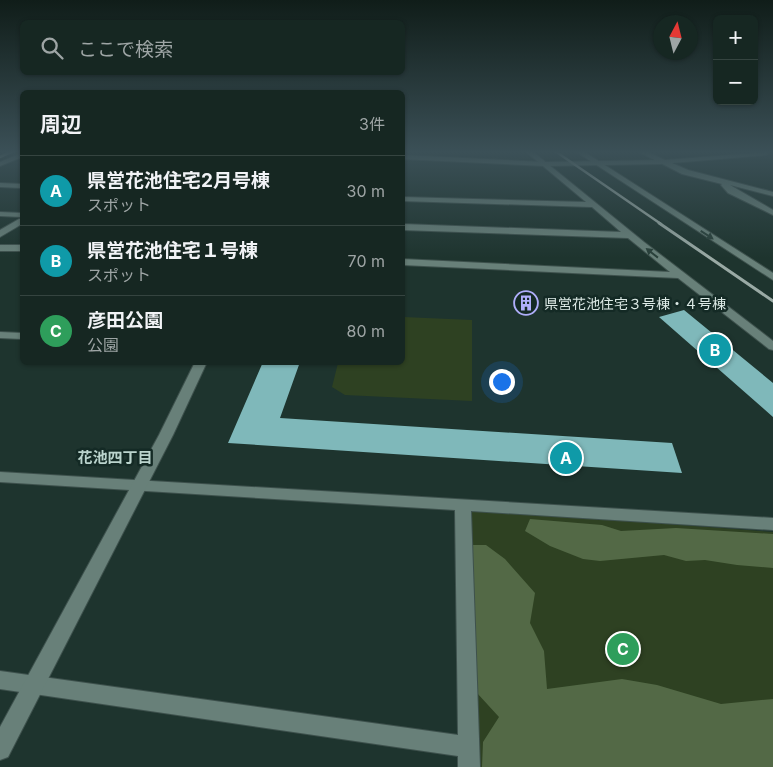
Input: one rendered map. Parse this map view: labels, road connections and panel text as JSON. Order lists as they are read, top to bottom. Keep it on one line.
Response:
{"districts":["花池四丁目"],"places":{"building":["県営花池住宅３号棟・４号棟"]},"north":"top","page":{"map_buttons":["+","−"],"search":"ここで検索","heading":["周辺","3件"],"list":[{"mark":"A","name":"県営花池住宅2月号棟","note":"スポット","value":"30 m"},{"mark":"B","name":"県営花池住宅１号棟","note":"スポット","value":"70 m"},{"mark":"C","name":"彦田公園","note":"公園","value":"80 m"}],"pins":["B","A","C"]}}
